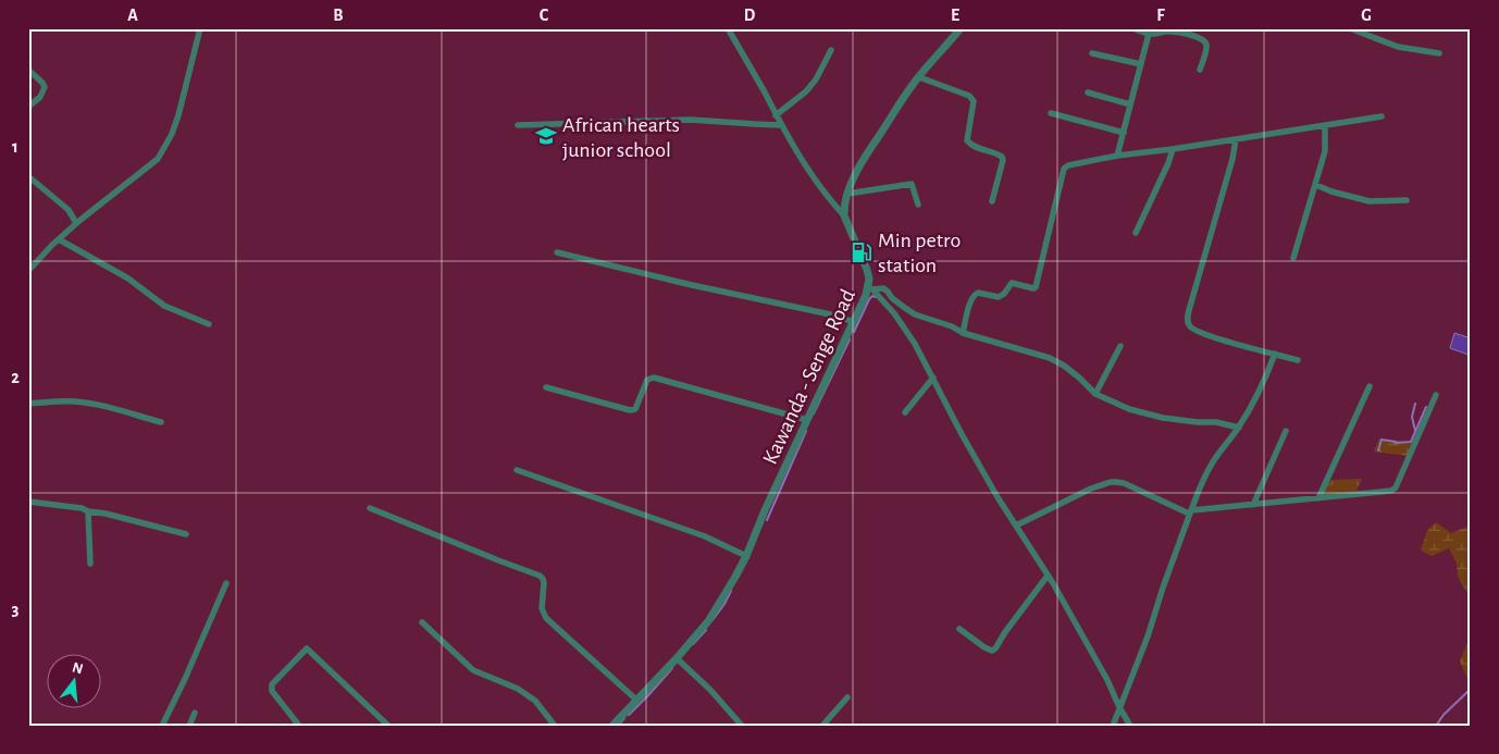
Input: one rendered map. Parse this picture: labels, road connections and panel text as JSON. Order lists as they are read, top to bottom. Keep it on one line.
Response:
{"streets":{"street":["Kawanda - Senge Road"]},"places":{"school or university":["African hearts junior school"],"fuel station":["Min petro station"]},"north":"top","grid":{"columns":["A","B","C","D","E","F","G"],"rows":["1","2","3"]}}
